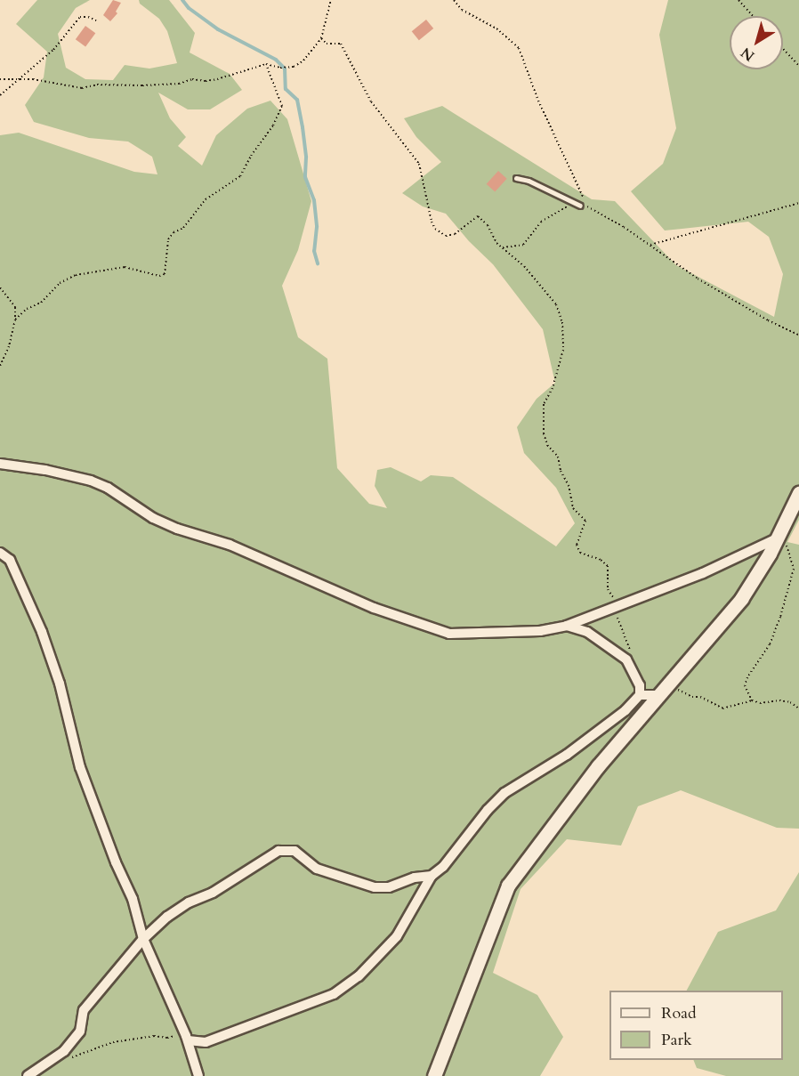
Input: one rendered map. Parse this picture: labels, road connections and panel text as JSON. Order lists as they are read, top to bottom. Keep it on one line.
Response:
{"legend":["Road","Park"],"north":"bottom left"}
